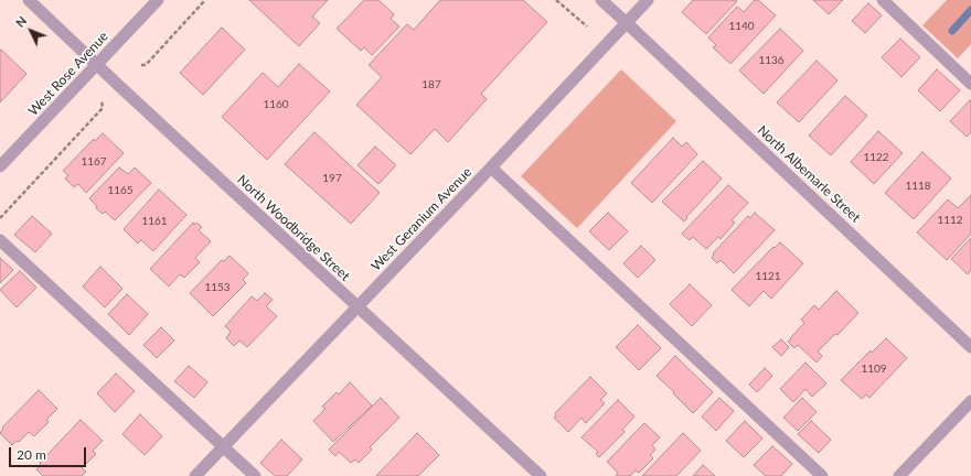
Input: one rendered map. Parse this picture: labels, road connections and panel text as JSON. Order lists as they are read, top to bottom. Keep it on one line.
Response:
{"streets":{"street":["West Rose Avenue","North Albemarle Street","West Geranium Avenue","North Woodbridge Street"]},"crossings":[["West Rose Avenue","North Woodbridge Street"],["North Albemarle Street","West Geranium Avenue"],["West Geranium Avenue","North Woodbridge Street"]],"house_numbers":["1140","1136","187","1160","1122","1167","197","1118","1165","1112","1161","1121","1153","1109"],"scale_bar":"20 m","north":"top left"}
